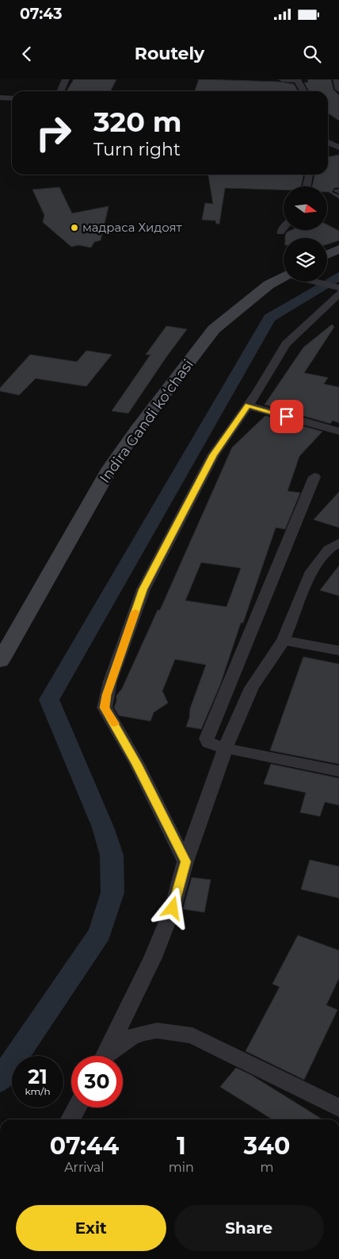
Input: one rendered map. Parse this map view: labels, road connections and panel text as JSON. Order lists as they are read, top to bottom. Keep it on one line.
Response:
{"streets":{"street":["Indira Gandi koʻchasi"]},"places":["мадраса Хидоят"],"north":"right","page":{"status":"07:43","header":"Routely","turn":["320 m","Turn right"],"speed":"21 km/h","limit":"30","eta":["07:44","Arrival","1","min","340","m"],"buttons":["Exit","Share"]}}
